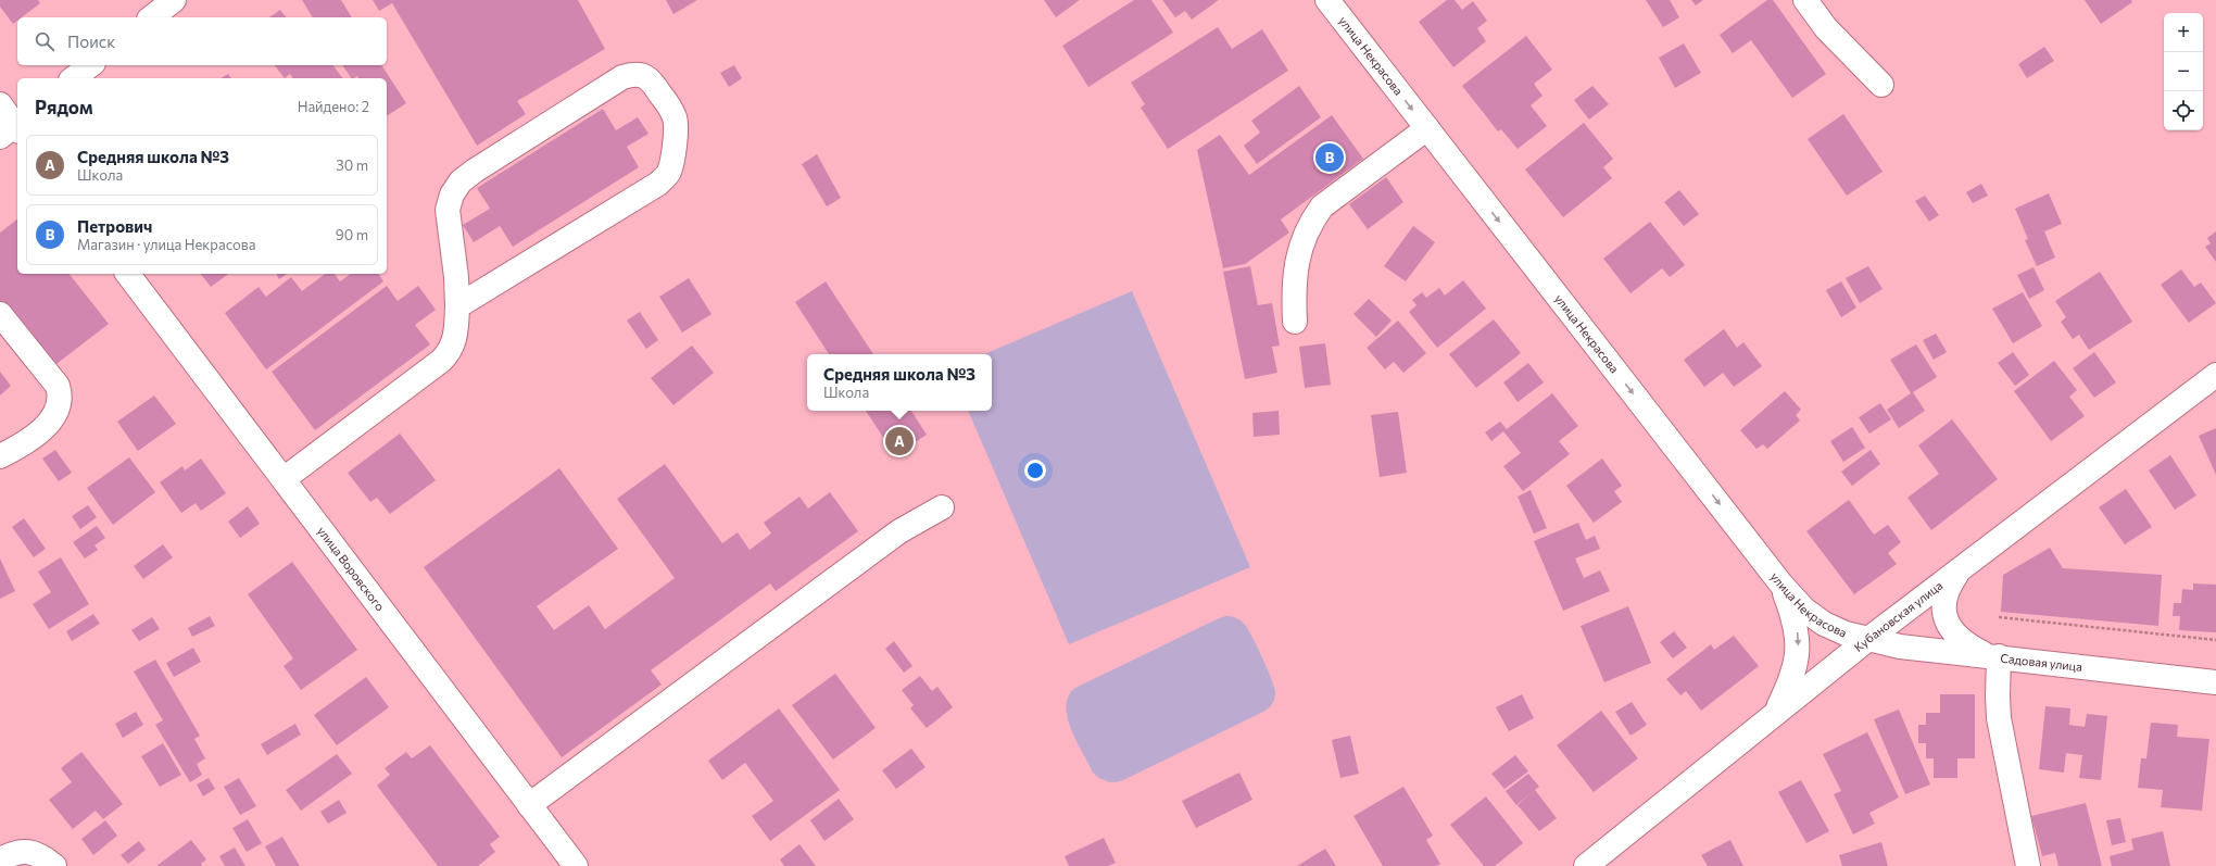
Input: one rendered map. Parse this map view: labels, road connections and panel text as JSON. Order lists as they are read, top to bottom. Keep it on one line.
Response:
{"streets":{"street":["улица Некрасова","улица Воровского","Кубановская улица","Садовая улица"]},"crossings":[["улица Некрасова","Кубановская улица"],["улица Некрасова","Садовая улица"],["Кубановская улица","Садовая улица"]],"one_way":["улица Некрасова"],"page":{"map_buttons":["+","−"],"search":"Поиск","heading":["Рядом","Найдено: 2"],"list":[{"mark":"A","name":"Средняя школа №3","note":"Школа","value":"30 m"},{"mark":"B","name":"Петрович","note":"Магазин · улица Некрасова","value":"90 m"}],"pins":["B","A"],"popup":["Средняя школа №3","Школа"]}}
